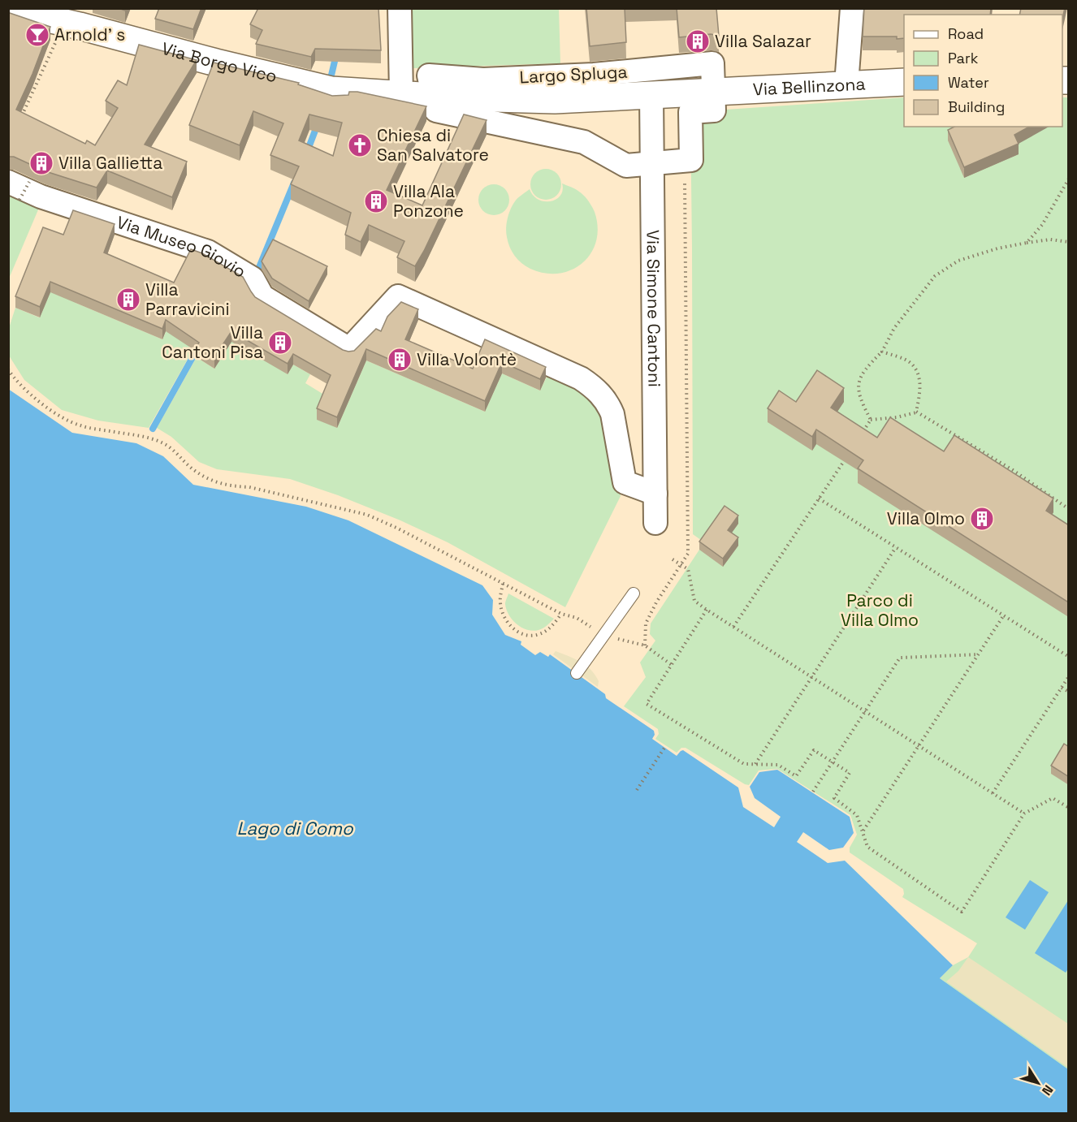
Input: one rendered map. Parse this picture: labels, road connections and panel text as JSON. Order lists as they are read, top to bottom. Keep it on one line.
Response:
{"streets":{"main road":["Via Borgo Vico","Largo Spluga","Via Bellinzona"],"street":["Via Museo Giovio","Via Simone Cantoni"]},"crossings":[["Via Borgo Vico","Largo Spluga"],["Largo Spluga","Via Bellinzona"],["Largo Spluga","Via Simone Cantoni"],["Via Museo Giovio","Via Simone Cantoni"]],"water":["Lago di Como"],"parks":["Parco di Villa Olmo"],"places":{"bar":["Arnold' s"],"building":["Villa Salazar","Villa Gallietta","Villa Ala Ponzone","Villa Parravicini","Villa Cantoni Pisa","Villa Volontè","Villa Olmo"],"church":["Chiesa di San Salvatore"]},"legend":["Road","Park","Water","Building"],"north":"bottom right"}
